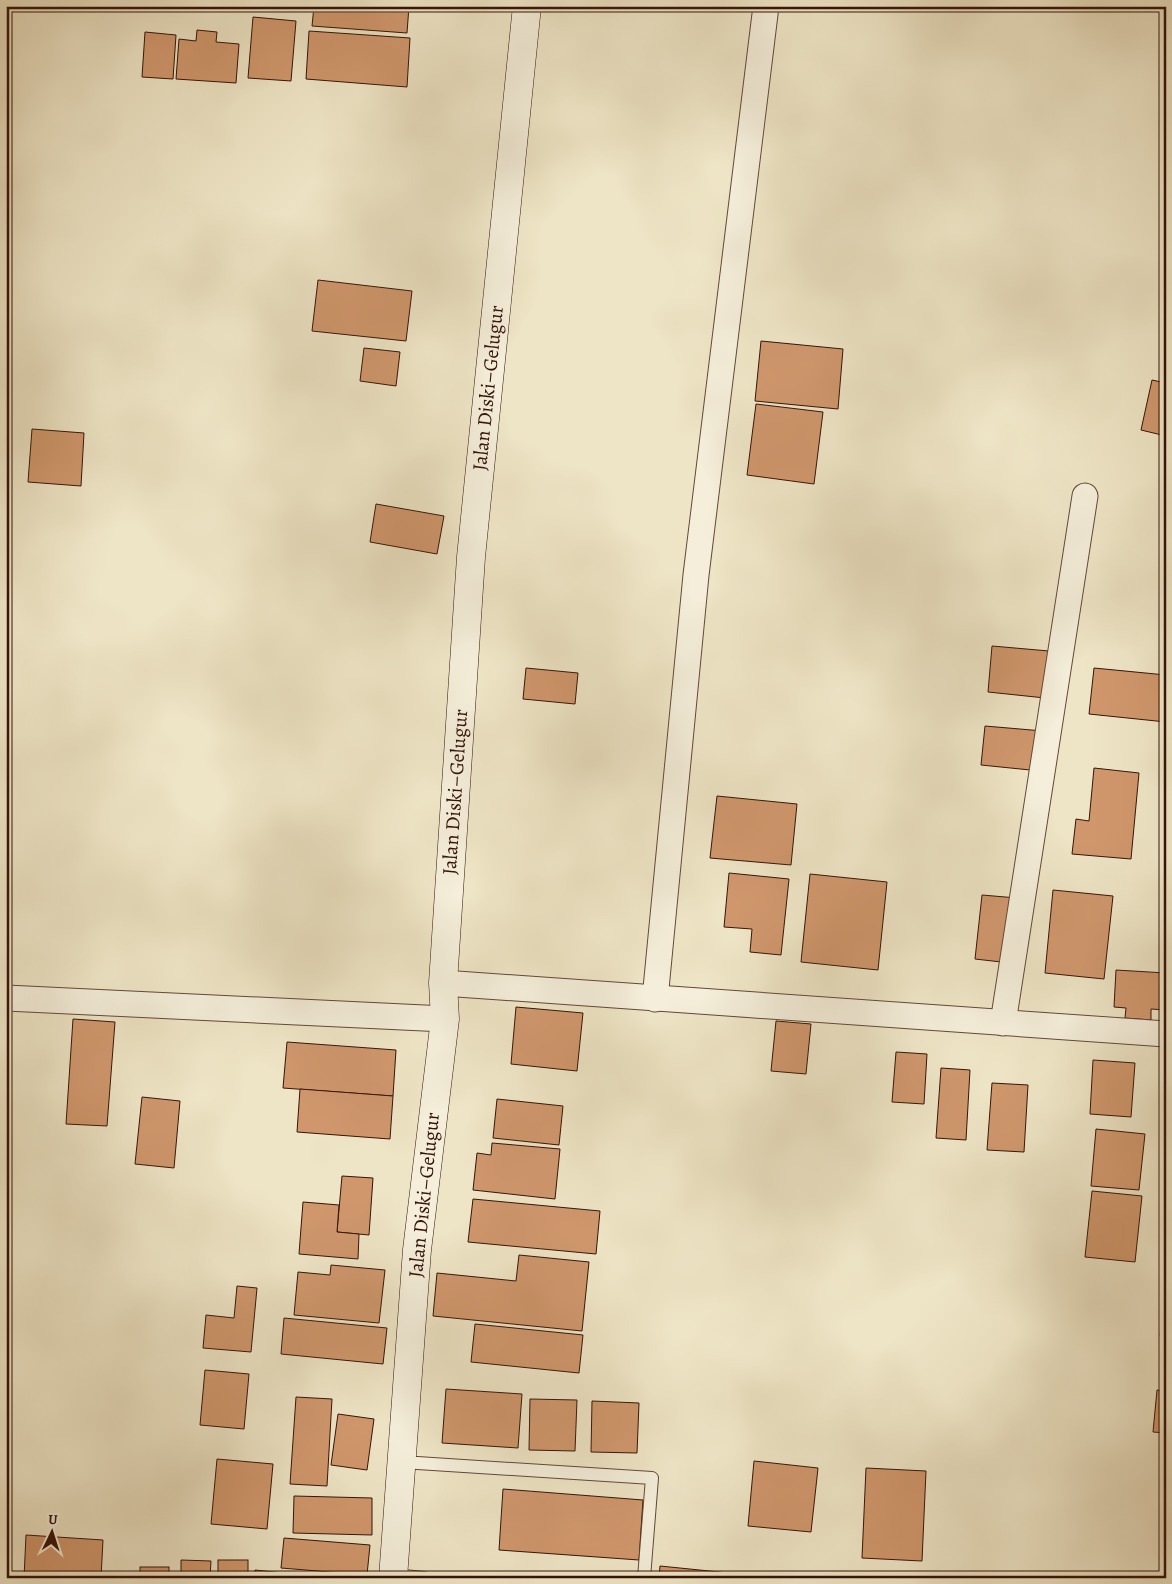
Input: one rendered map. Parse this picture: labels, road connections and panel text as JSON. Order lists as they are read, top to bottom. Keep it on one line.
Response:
{"streets":{"main road":["Jalan Diski–Gelugur"]},"north":"top"}
